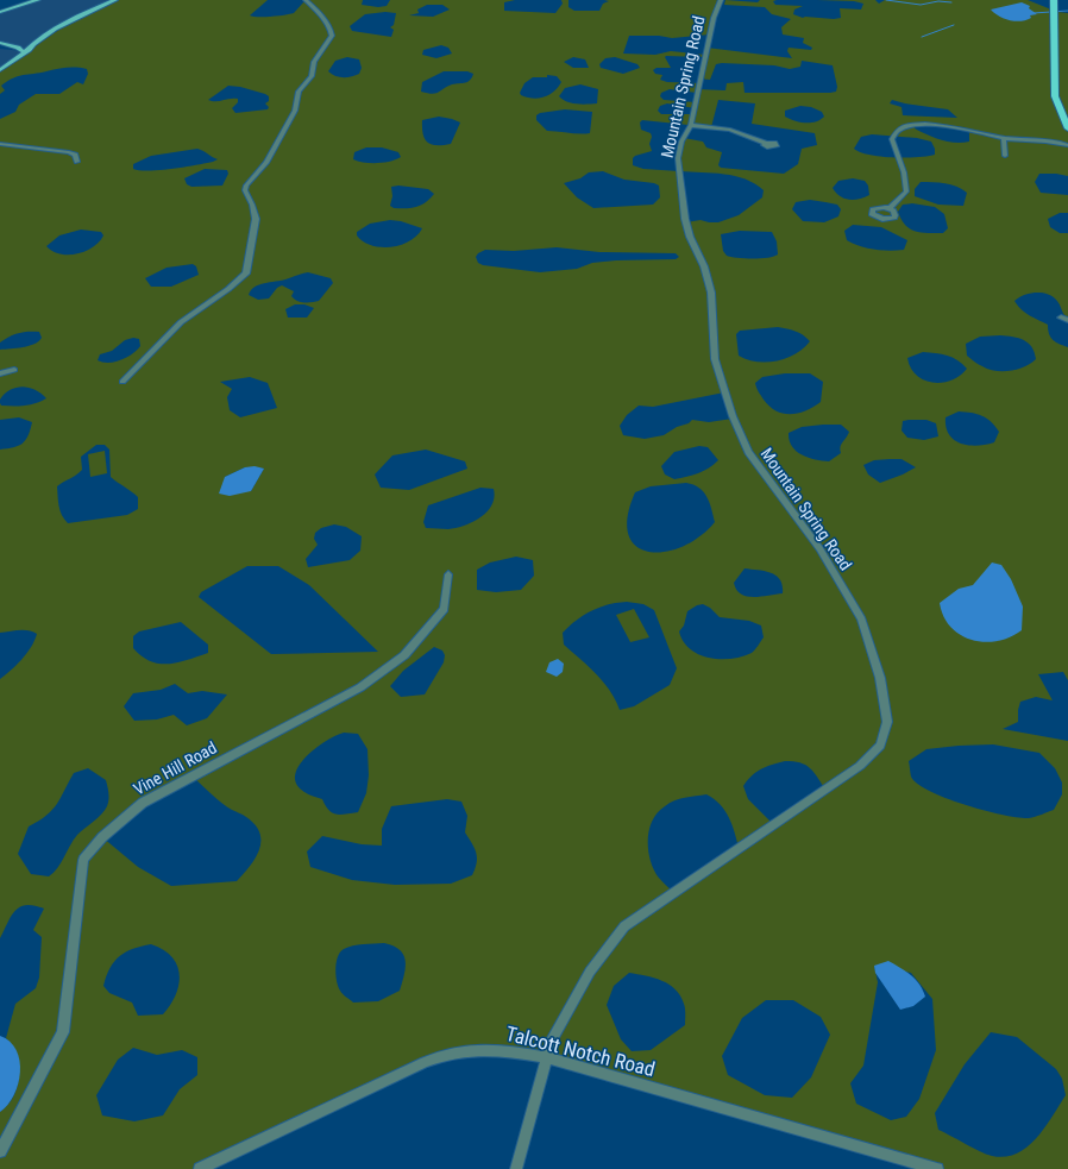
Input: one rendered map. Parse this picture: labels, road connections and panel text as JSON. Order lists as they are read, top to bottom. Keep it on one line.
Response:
{"streets":{"street":["Mountain Spring Road","Vine Hill Road","Talcott Notch Road"]},"crossings":[["Mountain Spring Road","Talcott Notch Road"]]}
